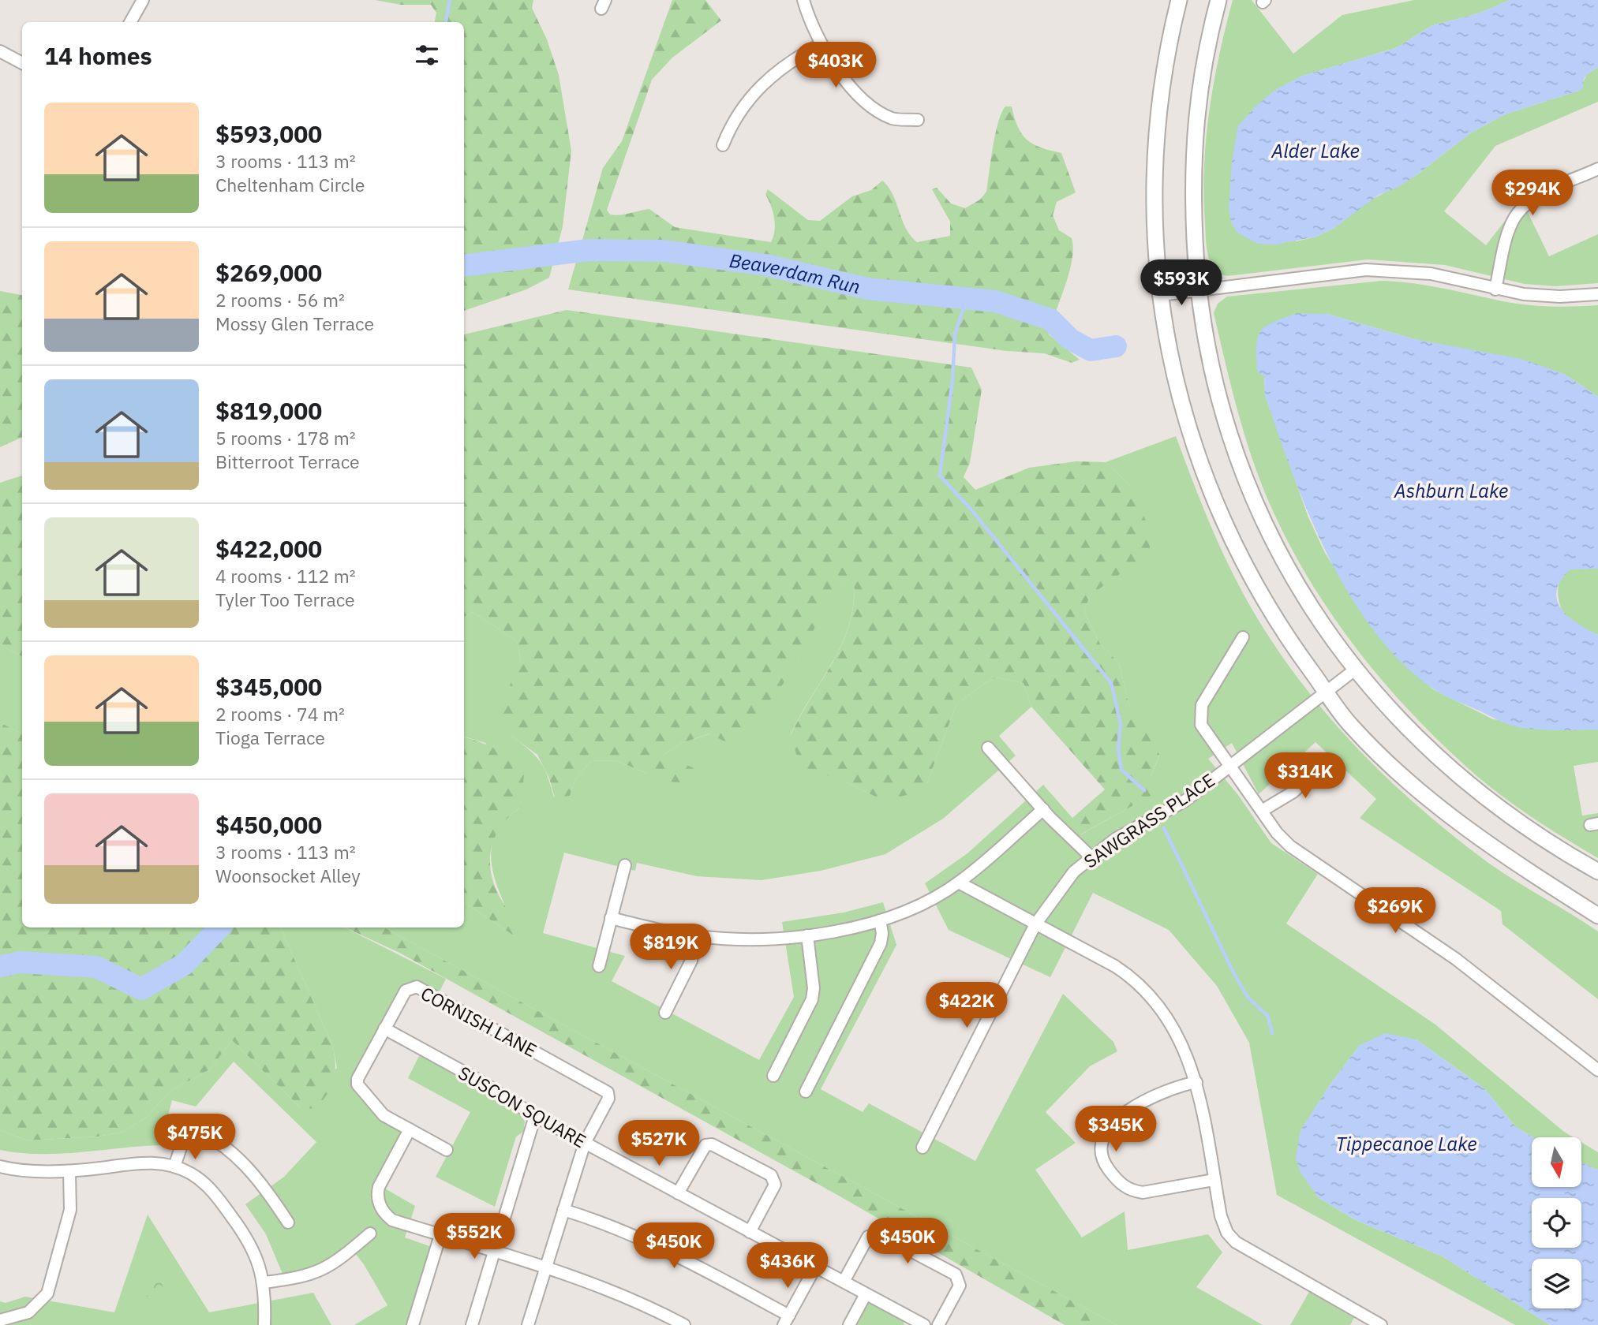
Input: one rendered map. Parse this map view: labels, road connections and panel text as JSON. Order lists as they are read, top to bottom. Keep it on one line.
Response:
{"streets":{"street":["SAWGRASS PLACE","CORNISH LANE","SUSCON SQUARE"]},"crossings":[["CORNISH LANE","SUSCON SQUARE"]],"water":["Alder Lake","Beaverdam Run","Ashburn Lake","Tippecanoe Lake"],"north":"bottom","page":{"heading":"14 homes","price":["$403K","$294K","$593K","$314K","$269K","$819K","$422K","$345K","$475K","$527K","$552K","$450K","$450K","$436K"],"list":[{"name":"$593,000","note":"3 rooms · 113 m² · Cheltenham Circle"},{"name":"$269,000","note":"2 rooms · 56 m² · Mossy Glen Terrace"},{"name":"$819,000","note":"5 rooms · 178 m² · Bitterroot Terrace"},{"name":"$422,000","note":"4 rooms · 112 m² · Tyler Too Terrace"},{"name":"$345,000","note":"2 rooms · 74 m² · Tioga Terrace"},{"name":"$450,000","note":"3 rooms · 113 m² · Woonsocket Alley"}]}}
